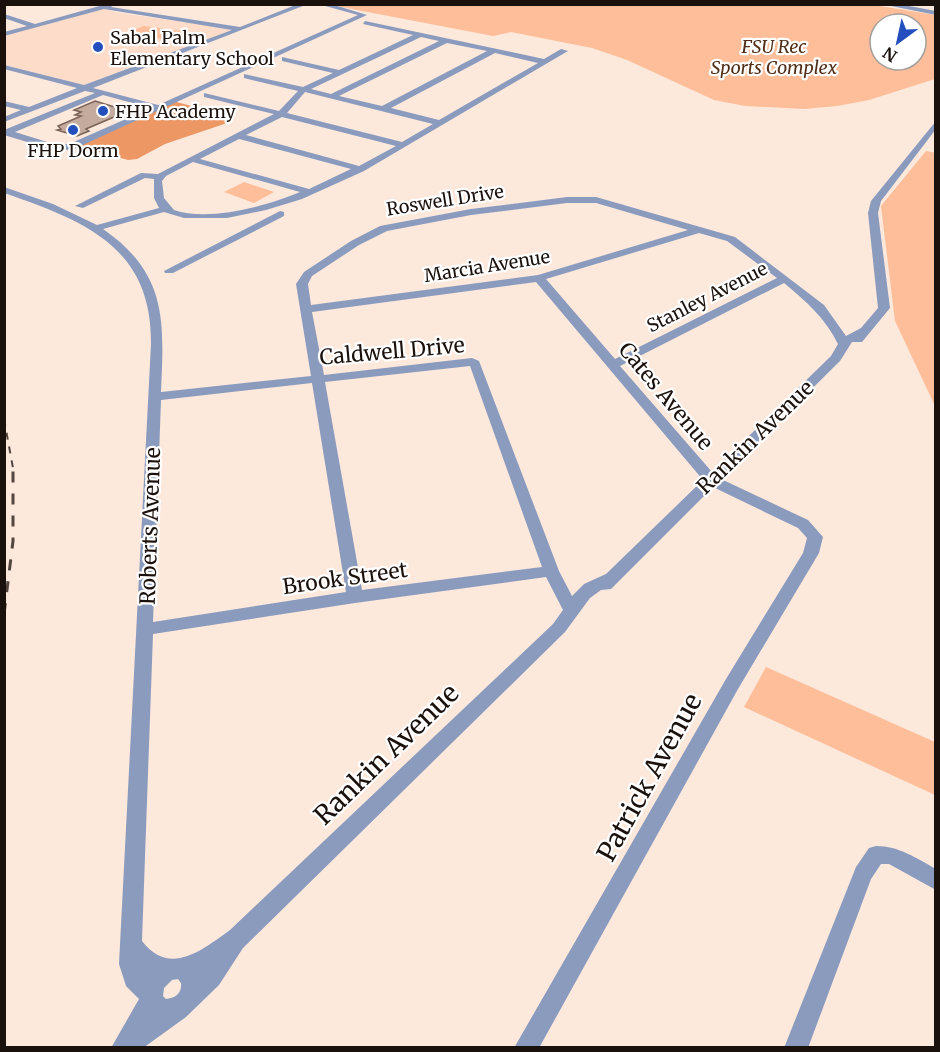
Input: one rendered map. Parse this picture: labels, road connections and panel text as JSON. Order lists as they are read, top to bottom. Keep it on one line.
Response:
{"streets":{"street":["Roswell Drive","Marcia Avenue","Stanley Avenue","Caldwell Drive","Cates Avenue","Rankin Avenue","Roberts Avenue","Brook Street","Patrick Avenue"]},"crossings":[["Roswell Drive","Marcia Avenue"],["Roswell Drive","Stanley Avenue"],["Roswell Drive","Caldwell Drive"],["Roswell Drive","Rankin Avenue"],["Roswell Drive","Brook Street"],["Marcia Avenue","Cates Avenue"],["Stanley Avenue","Cates Avenue"],["Caldwell Drive","Rankin Avenue"],["Caldwell Drive","Roberts Avenue"],["Caldwell Drive","Brook Street"],["Cates Avenue","Rankin Avenue"],["Cates Avenue","Patrick Avenue"],["Rankin Avenue","Roberts Avenue"],["Roberts Avenue","Brook Street"]],"parks":["FSU Rec Sports Complex"],"places":["Sabal Palm Elementary School","FHP Academy","FHP Dorm"],"north":"bottom left"}
